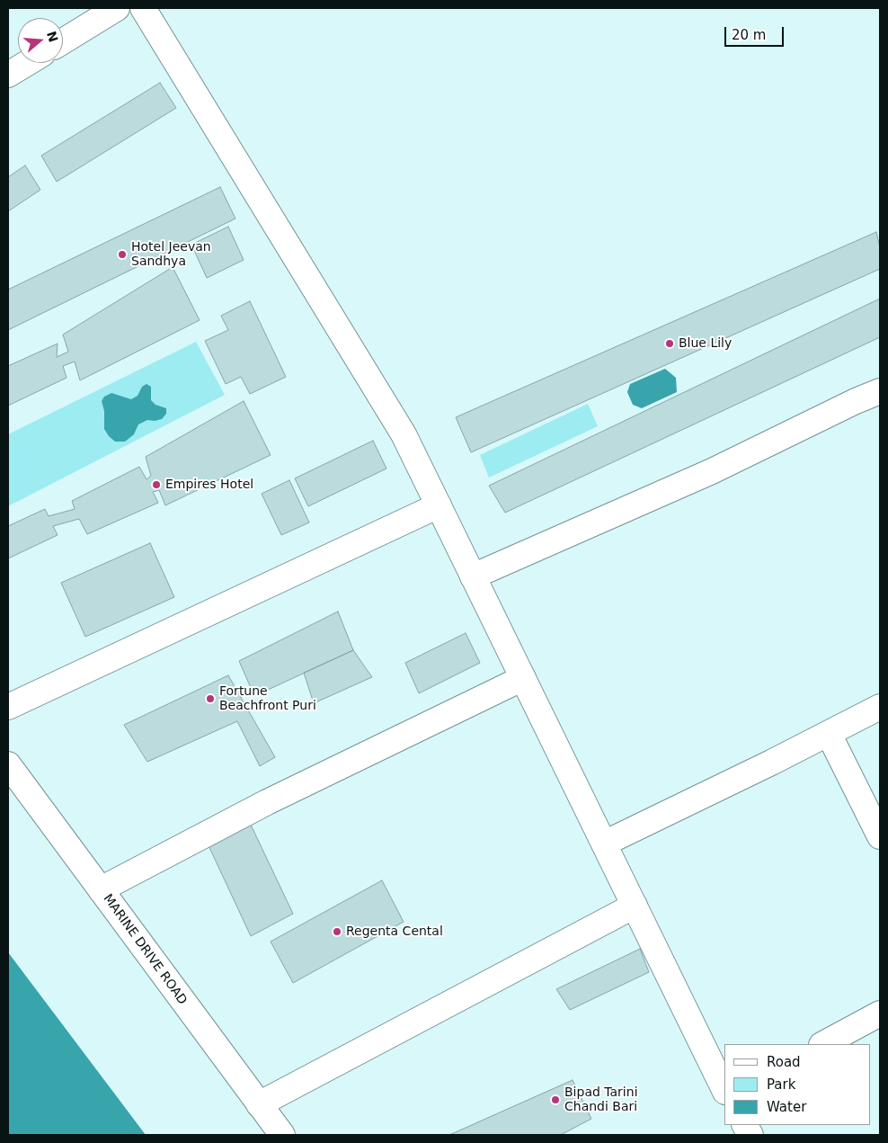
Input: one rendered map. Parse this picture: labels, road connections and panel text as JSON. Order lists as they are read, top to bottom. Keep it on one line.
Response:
{"streets":{"main road":["MARINE DRIVE ROAD"]},"places":["Hotel Jeevan Sandhya","Blue Lily","Empires Hotel","Fortune Beachfront Puri","Regenta Cental","Bipad Tarini Chandi Bari"],"legend":["Road","Park","Water"],"scale_bar":"20 m","north":"right"}
